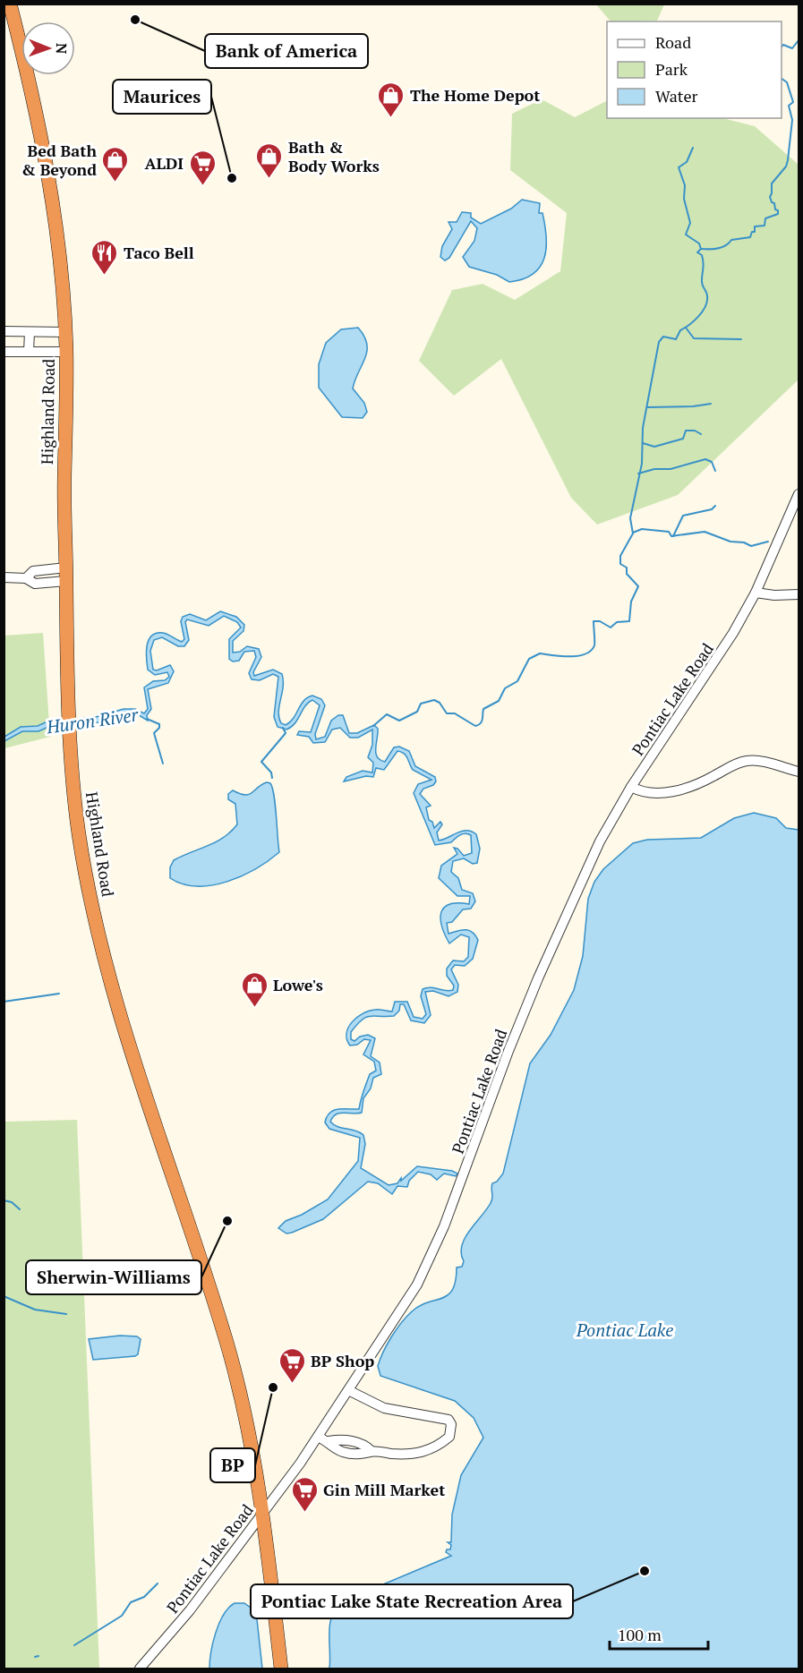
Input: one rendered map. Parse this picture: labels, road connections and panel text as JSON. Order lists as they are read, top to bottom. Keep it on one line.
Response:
{"streets":{"highway":["Highland Road"],"street":["Pontiac Lake Road"]},"crossings":[["Highland Road","Pontiac Lake Road"]],"water":["Huron River","Pontiac Lake"],"places":{"other":["Bank of America","Maurices","Sherwin-Williams","BP","Pontiac Lake State Recreation Area"],"shop":["The Home Depot","Bath & Body Works","Bed Bath & Beyond","Lowe's"],"supermarket":["ALDI","BP Shop","Gin Mill Market"],"restaurant":["Taco Bell"]},"legend":["Road","Park","Water"],"scale_bar":"100 m","north":"right"}
